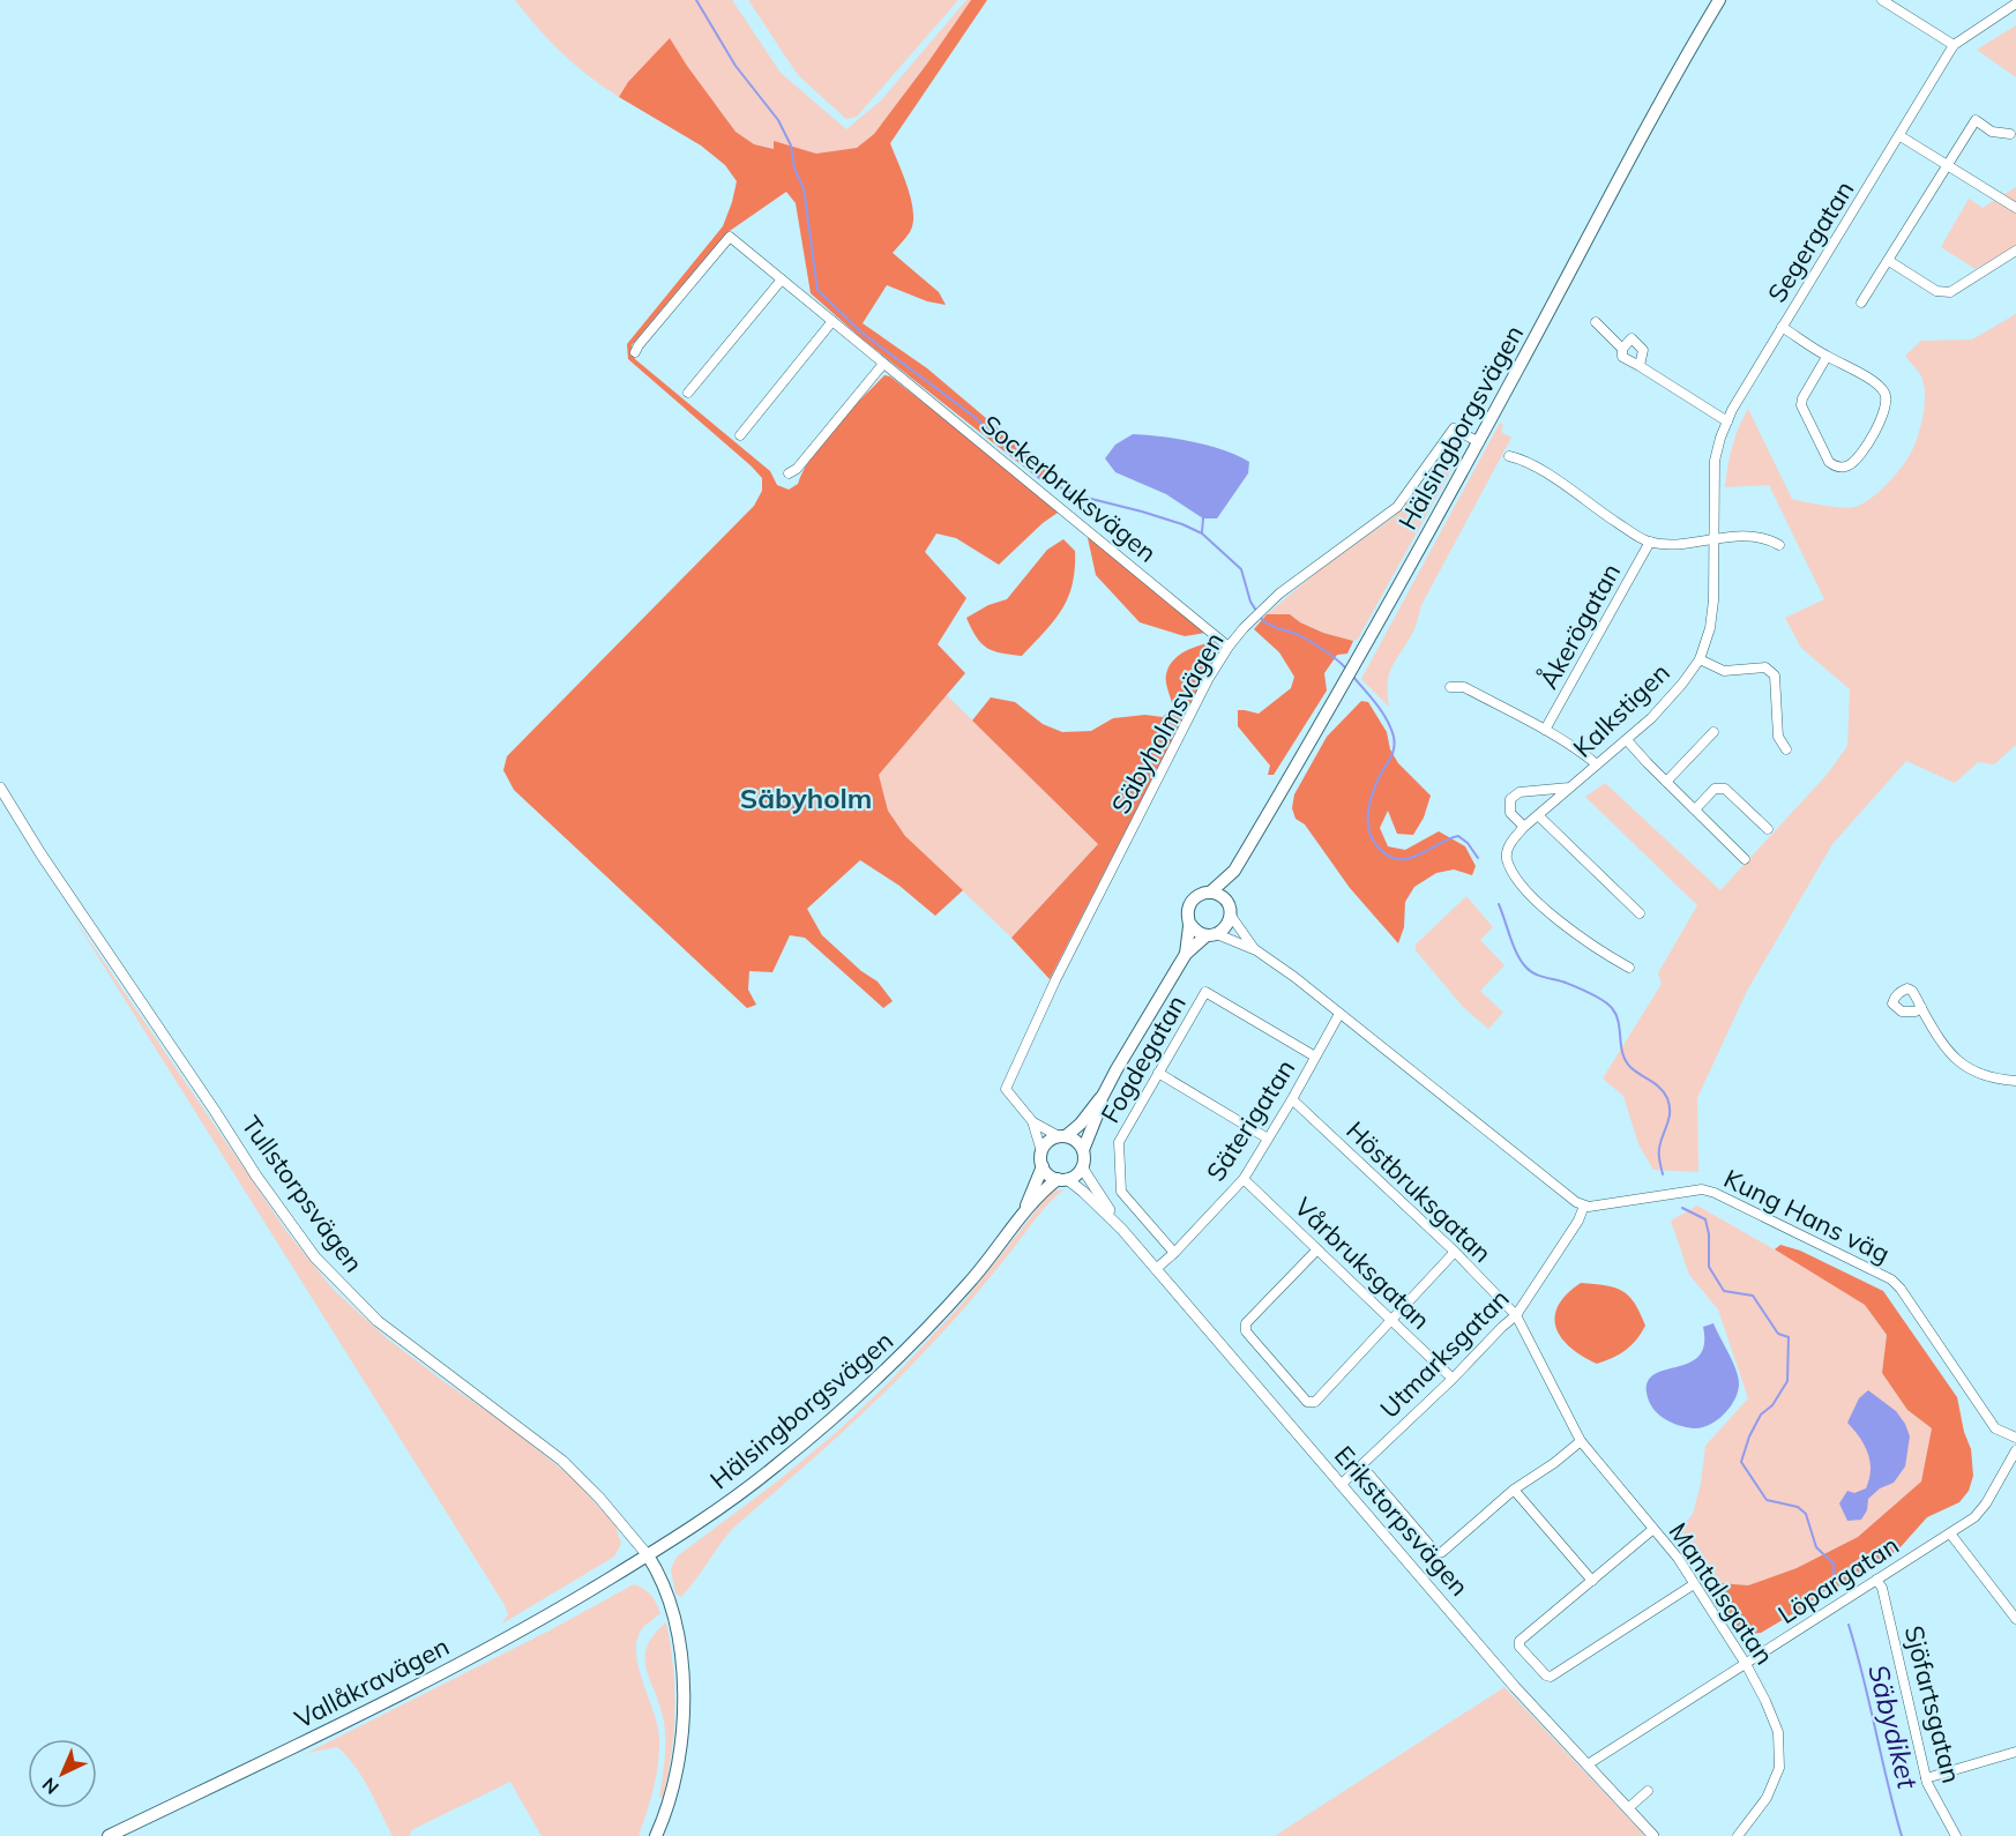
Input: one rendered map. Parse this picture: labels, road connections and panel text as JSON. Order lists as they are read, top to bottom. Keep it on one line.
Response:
{"streets":{"main road":["Hälsingborgsvägen","Vallåkravägen"],"street":["Segergatan","Sockerbruksvägen","Åkerögatan","Kalkstigen","Säbyholmsvägen","Fogdegatan","Säterigatan","Höstbruksgatan","Tullstorpsvägen","Kung Hans väg","Vårbruksgatan","Utmarksgatan","Erikstorpsvägen","Löpargatan","Mantalsgatan","Sjöfartsgatan"]},"crossings":[["Segergatan","Kalkstigen"],["Hälsingborgsvägen","Säbyholmsvägen"],["Hälsingborgsvägen","Tullstorpsvägen"],["Hälsingborgsvägen","Erikstorpsvägen"],["Hälsingborgsvägen","Vallåkravägen"],["Sockerbruksvägen","Säbyholmsvägen"],["Säbyholmsvägen","Erikstorpsvägen"],["Fogdegatan","Säterigatan"],["Säterigatan","Höstbruksgatan"],["Säterigatan","Vårbruksgatan"],["Säterigatan","Erikstorpsvägen"],["Höstbruksgatan","Utmarksgatan"],["Höstbruksgatan","Mantalsgatan"],["Tullstorpsvägen","Vallåkravägen"],["Kung Hans väg","Utmarksgatan"],["Vårbruksgatan","Utmarksgatan"],["Utmarksgatan","Erikstorpsvägen"],["Utmarksgatan","Mantalsgatan"],["Erikstorpsvägen","Löpargatan"],["Löpargatan","Mantalsgatan"],["Löpargatan","Sjöfartsgatan"]],"districts":["Säbyholm"],"water":["Säbydiket"],"north":"bottom left"}
